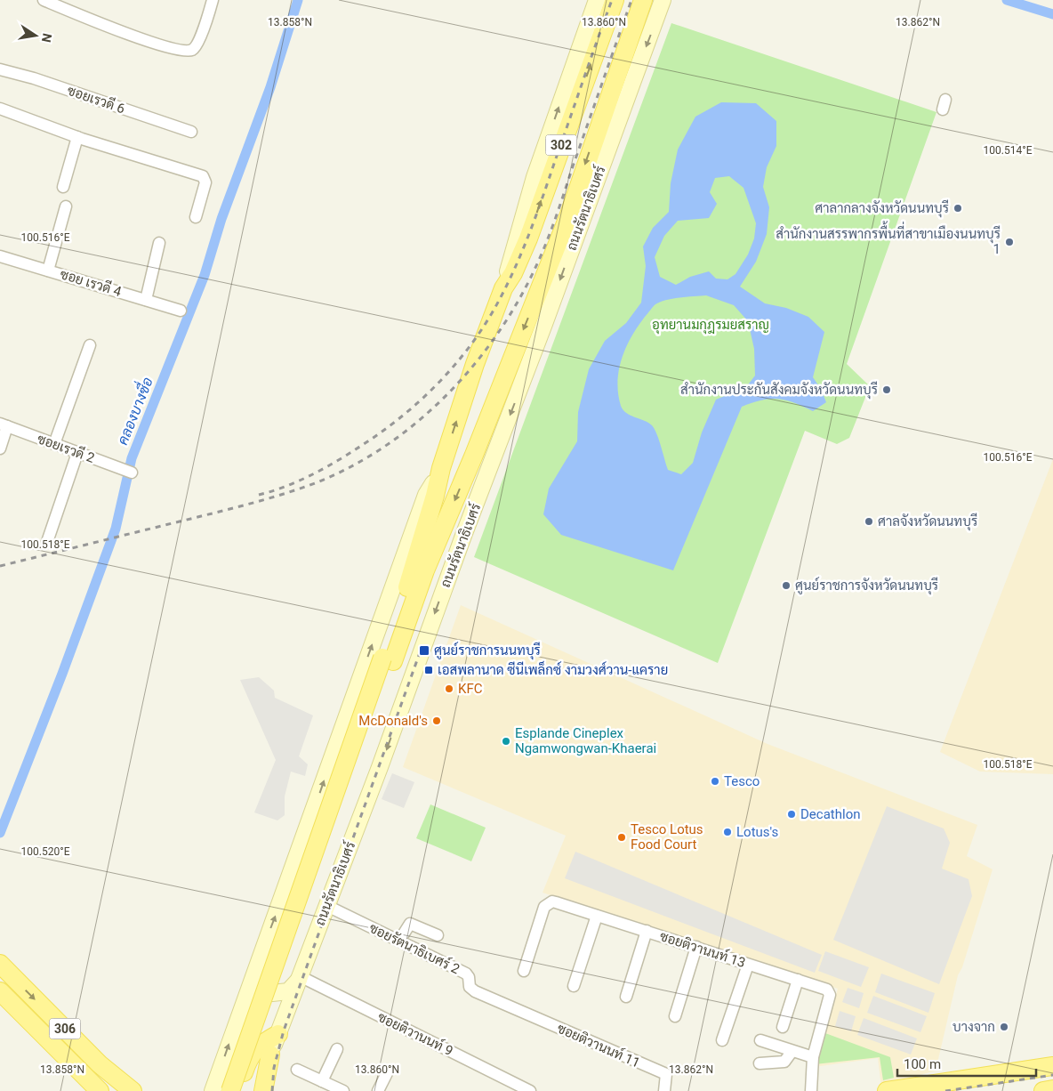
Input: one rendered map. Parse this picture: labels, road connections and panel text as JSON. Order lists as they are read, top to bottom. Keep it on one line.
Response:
{"streets":{"main road":["302","ถนนรัตนาธิเบศร์","306"],"street":["ซอยเรวดี 6","ซอย เรวดี 4","ซอยเรวดี 2","ซอยรัตนาธิเบศร์ 2","ซอยติวานนท์ 13","ซอยติวานนท์ 9","ซอยติวานนท์ 11"]},"crossings":[["ถนนรัตนาธิเบศร์","ซอยรัตนาธิเบศร์ 2"],["ถนนรัตนาธิเบศร์","ซอยติวานนท์ 9"],["ซอยรัตนาธิเบศร์ 2","ซอยติวานนท์ 11"]],"water":["คลองบางซื่อ"],"parks":["อุทยานมกุฎรมยสราญ"],"places":{"other":["ศาลากลางจังหวัดนนทบุรี","สำนักงานสรรพากรพื้นที่สาขาเมืองนนทบุรี 1","สำนักงานประกันสังคมจังหวัดนนทบุรี","ศาลจังหวัดนนทบุรี","ศูนย์ราชการจังหวัดนนทบุรี","KFC","McDonald's","Esplande Cineplex Ngamwongwan-Khaerai","Tesco","Decathlon","Lotus's","Tesco Lotus Food Court","บางจาก"],"transit":["ศูนย์ราชการนนทบุรี","เอสพลานาด ซีนีเพล็กซ์ งามวงศ์วาน-แคราย"]},"scale_bar":"100 m","north":"right","coordinates":["13.858°N","13.860°N","13.862°N","100.514°E","100.516°E","100.518°E","100.520°E"]}
